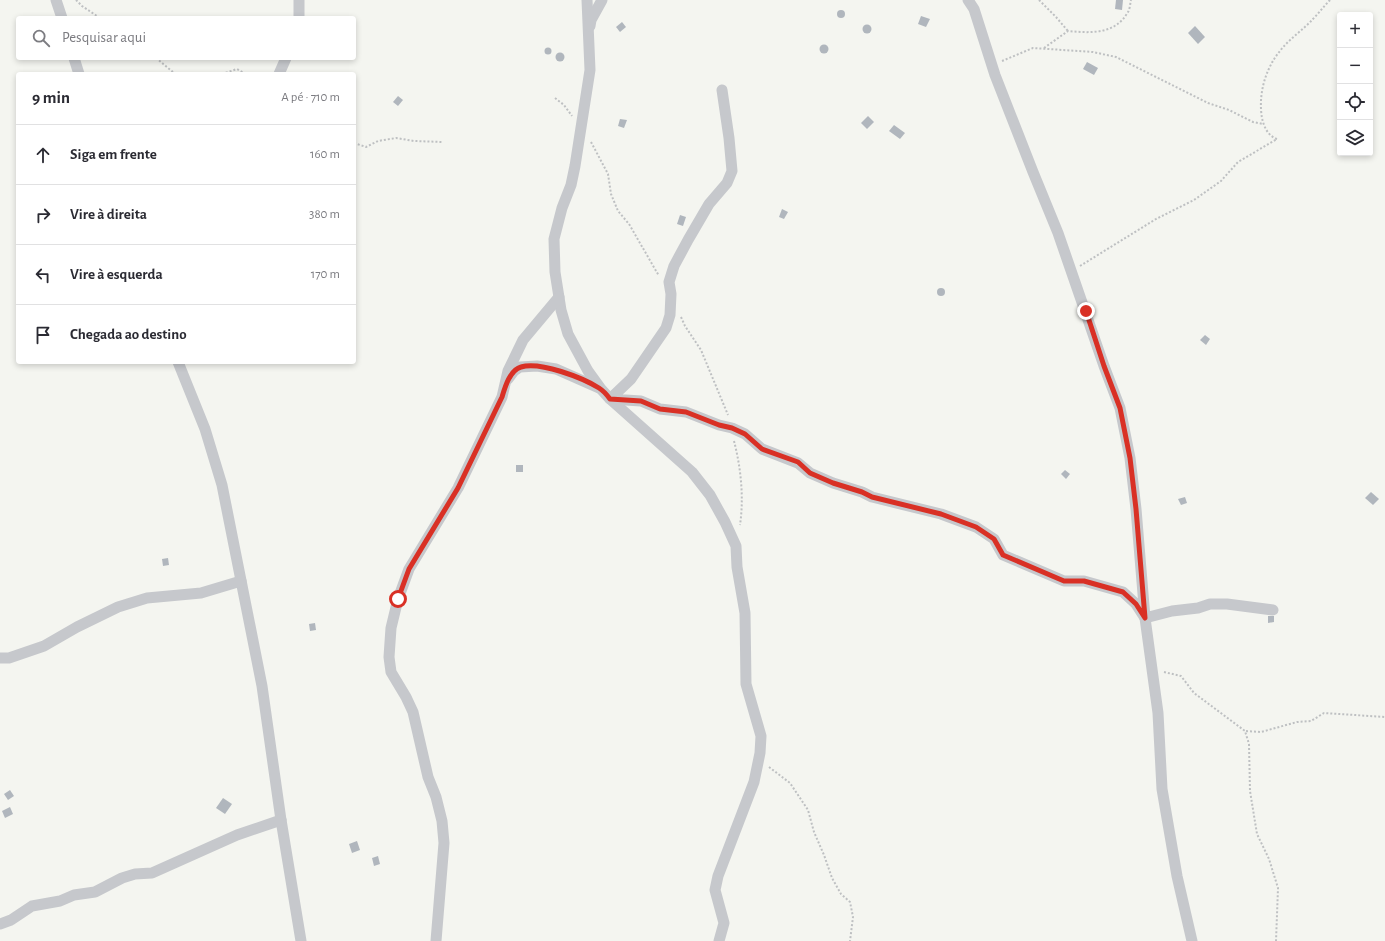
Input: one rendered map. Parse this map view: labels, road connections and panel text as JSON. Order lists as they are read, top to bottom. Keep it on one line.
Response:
{"page":{"map_buttons":["+","−"],"search":"Pesquisar aqui","heading":["9 min","A pé · 710 m"],"list":[["Siga em frente","160 m"],["Vire à direita","380 m"],["Vire à esquerda","170 m"],"Chegada ao destino"]}}
